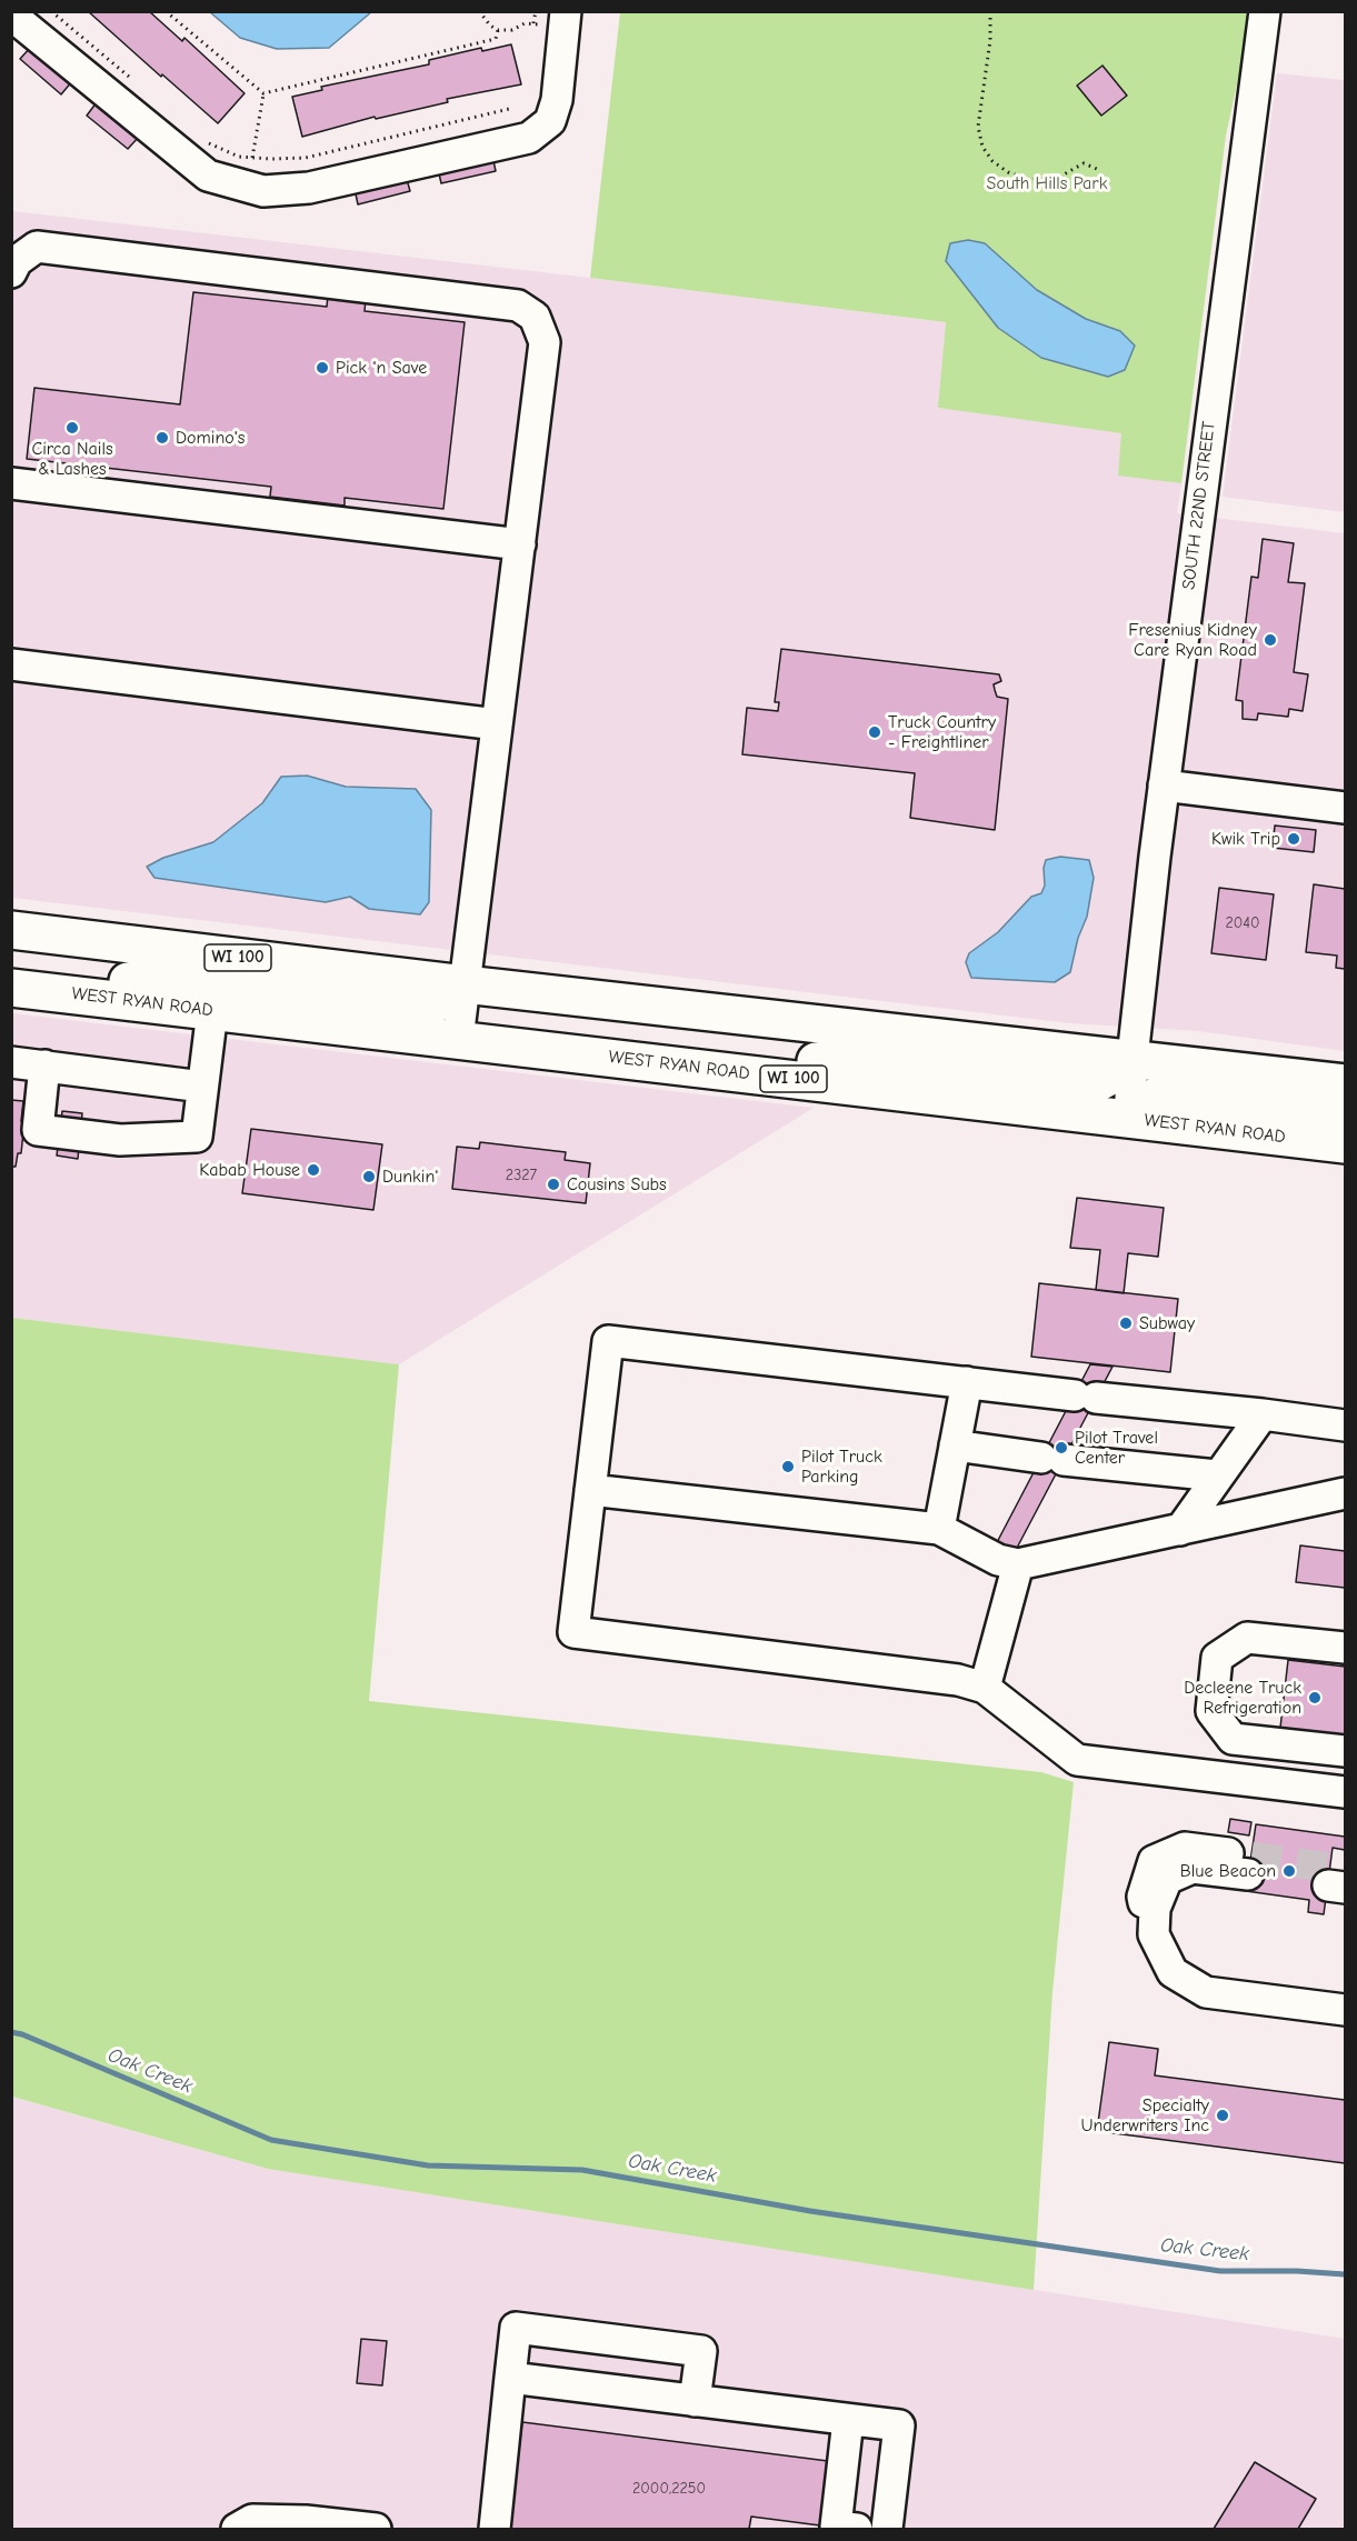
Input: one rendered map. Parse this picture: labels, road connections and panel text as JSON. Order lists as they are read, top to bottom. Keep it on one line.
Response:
{"streets":{"main road":["WI 100","WEST RYAN ROAD"],"street":["SOUTH 22ND STREET"]},"crossings":[["SOUTH 22ND STREET","WI 100"],["SOUTH 22ND STREET","WEST RYAN ROAD"]],"water":["Oak Creek"],"parks":["South Hills Park"],"places":["Pick 'n Save","Circa Nails & Lashes","Domino's","Fresenius Kidney Care Ryan Road","Truck Country - Freightliner","Kwik Trip","Kabab House","Dunkin'","Cousins Subs","Subway","Pilot Travel Center","Pilot Truck Parking","Decleene Truck Refrigeration","Blue Beacon","Specialty Underwriters Inc"],"house_numbers":["2040","2327","2000,2250"]}
